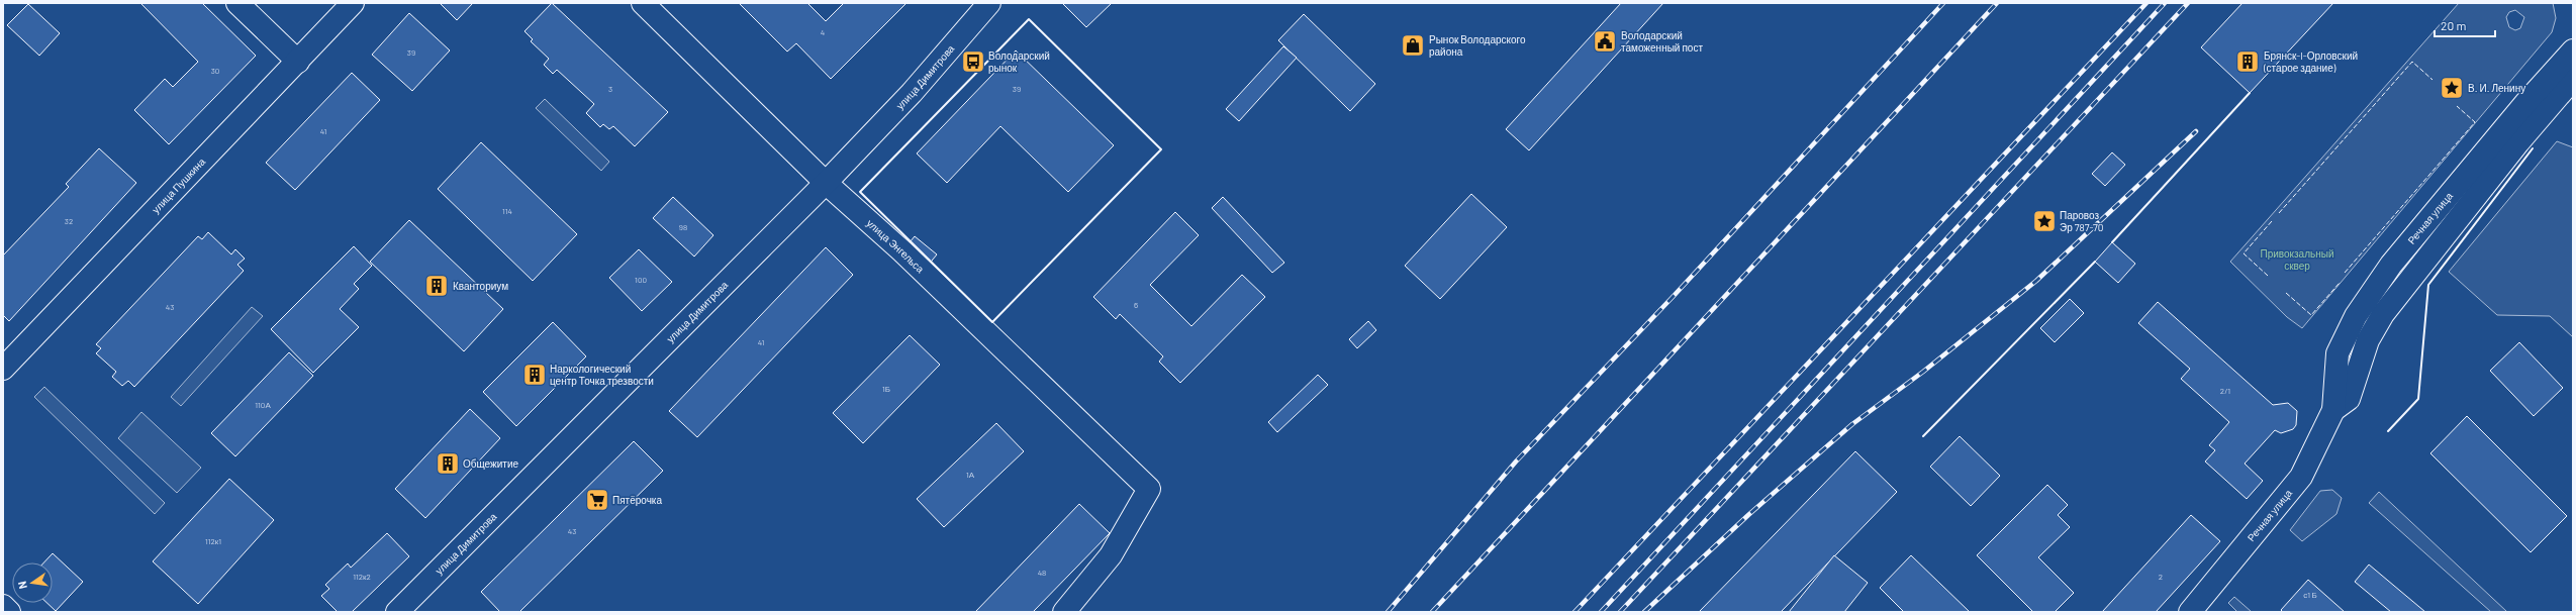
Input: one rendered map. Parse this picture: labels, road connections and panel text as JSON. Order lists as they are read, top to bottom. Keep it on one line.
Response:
{"streets":{"main road":["улица Димитрова","улица Пушкина","Речная улица","улица Энгельса"]},"crossings":[["улица Димитрова","улица Энгельса"]],"parks":["Привокзальный сквер"],"places":{"public building":["Володарский таможенный пост"],"shop":["Рынок Володарского района"],"bus stop":["Володарский рынок"],"building":["Брянск-I-Орловский (старое здание)","Кванториум","Наркологический центр Точка трезвости","Общежитие"],"place":["В. И. Ленину","Паровоз Эр 787-70"],"supermarket":["Пятёрочка"]},"house_numbers":["4","39","30","3","39","41","114","32","98","100","6","43","41","1Б","2/1","110А","1А","43","112к1","48","112к2","2","с1 Б"],"scale_bar":"20 m","north":"left"}
